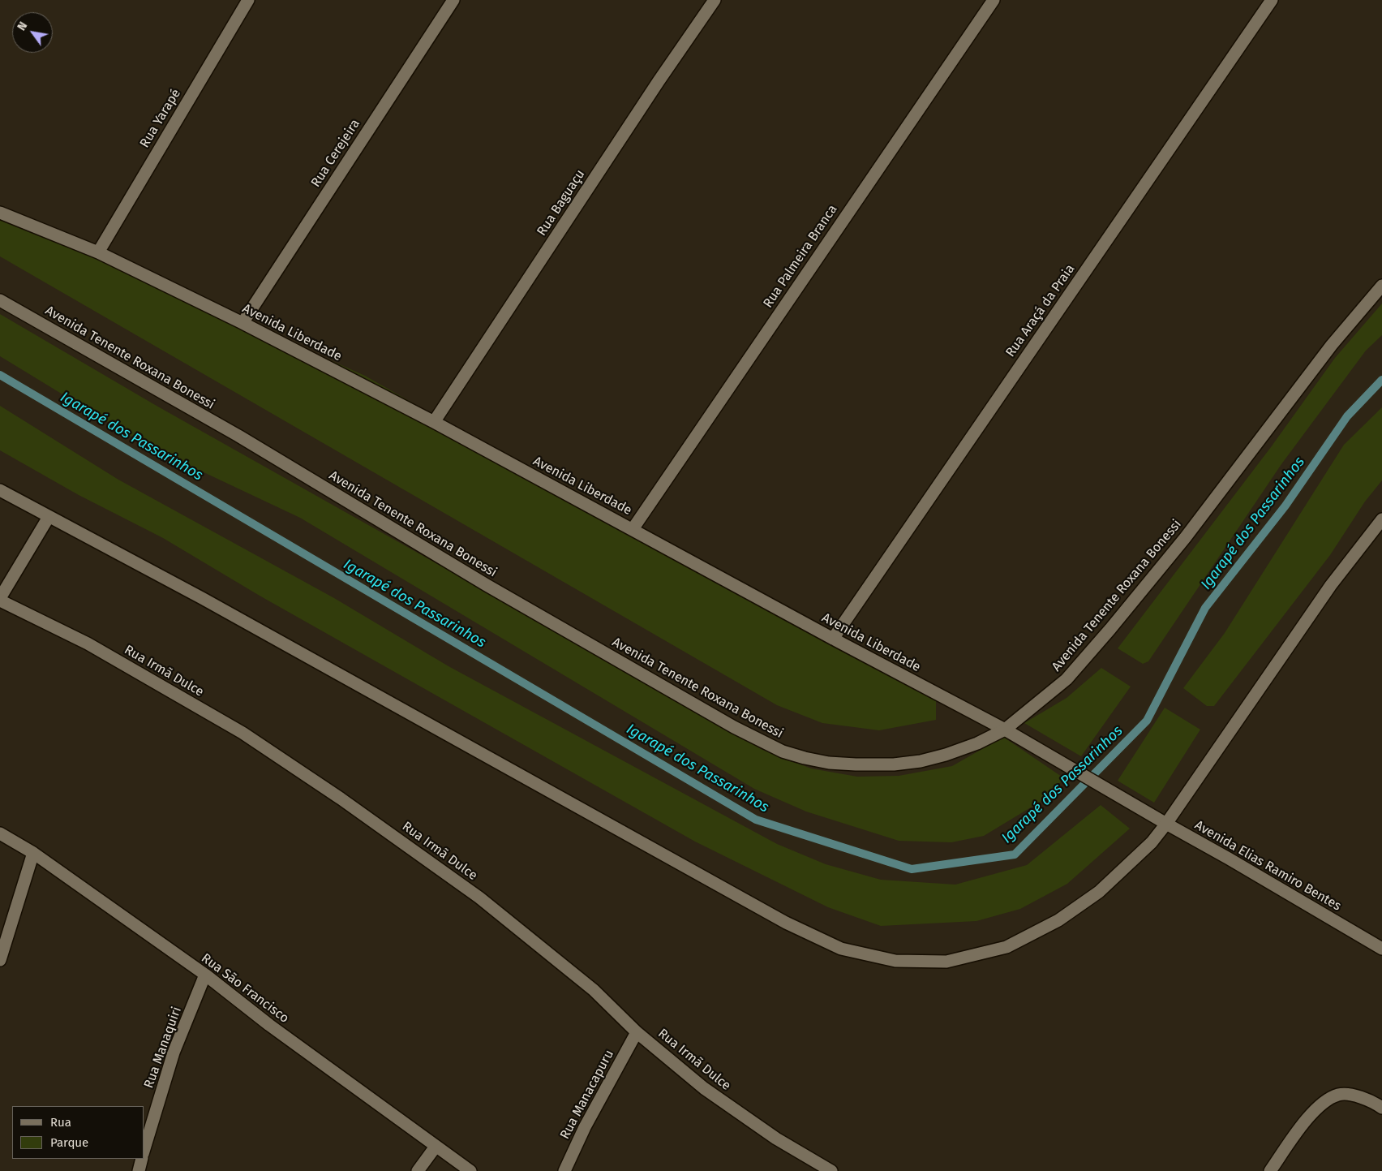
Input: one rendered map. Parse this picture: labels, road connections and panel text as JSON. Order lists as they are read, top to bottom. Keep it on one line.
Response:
{"streets":{"street":["Rua Yarapé","Rua Cerejeira","Rua Baguaçu","Rua Palmeira Branca","Rua Araçá da Praia","Avenida Liberdade","Avenida Tenente Roxana Bonessi","Rua Irmã Dulce","Avenida Elias Ramiro Bentes","Rua São Francisco","Rua Manaquiri","Rua Manacapuru"]},"crossings":[["Rua Yarapé","Avenida Liberdade"],["Rua Cerejeira","Avenida Liberdade"],["Rua Baguaçu","Avenida Liberdade"],["Rua Palmeira Branca","Avenida Liberdade"],["Rua Araçá da Praia","Avenida Liberdade"],["Avenida Liberdade","Avenida Tenente Roxana Bonessi"],["Avenida Liberdade","Avenida Elias Ramiro Bentes"],["Rua Irmã Dulce","Rua Manacapuru"],["Rua São Francisco","Rua Manaquiri"]],"water":["Igarapé dos Passarinhos"],"legend":["Rua","Parque"],"north":"top left"}
